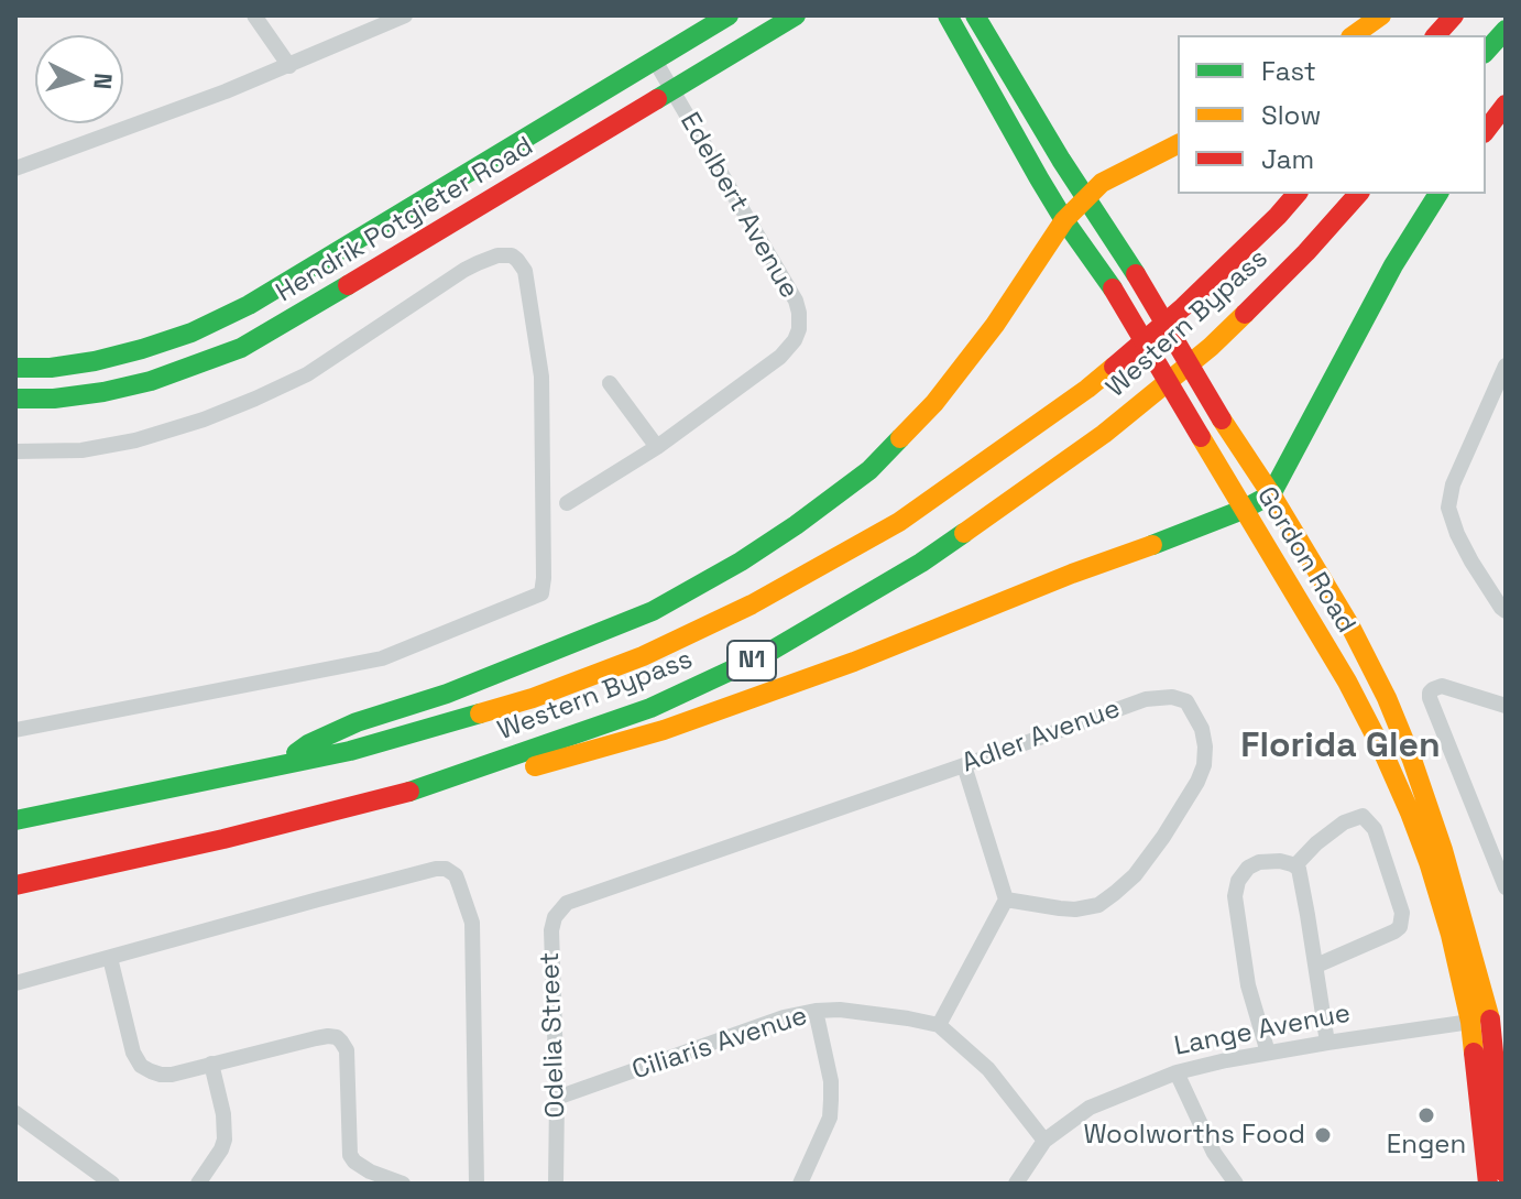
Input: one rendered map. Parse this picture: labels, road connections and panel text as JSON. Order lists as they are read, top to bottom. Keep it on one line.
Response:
{"streets":{"main road":["Hendrik Potgieter Road","Western Bypass","Gordon Road","N1"],"street":["Edelbert Avenue","Adler Avenue","Lange Avenue","Odelia Street","Ciliaris Avenue"]},"crossings":[["Edelbert Avenue","Hendrik Potgieter Road"],["Gordon Road","Lange Avenue"],["Adler Avenue","Odelia Street"],["Odelia Street","Ciliaris Avenue"]],"districts":["Florida Glen"],"places":["Engen","Woolworths Food"],"legend":["Fast","Slow","Jam"],"north":"right"}
